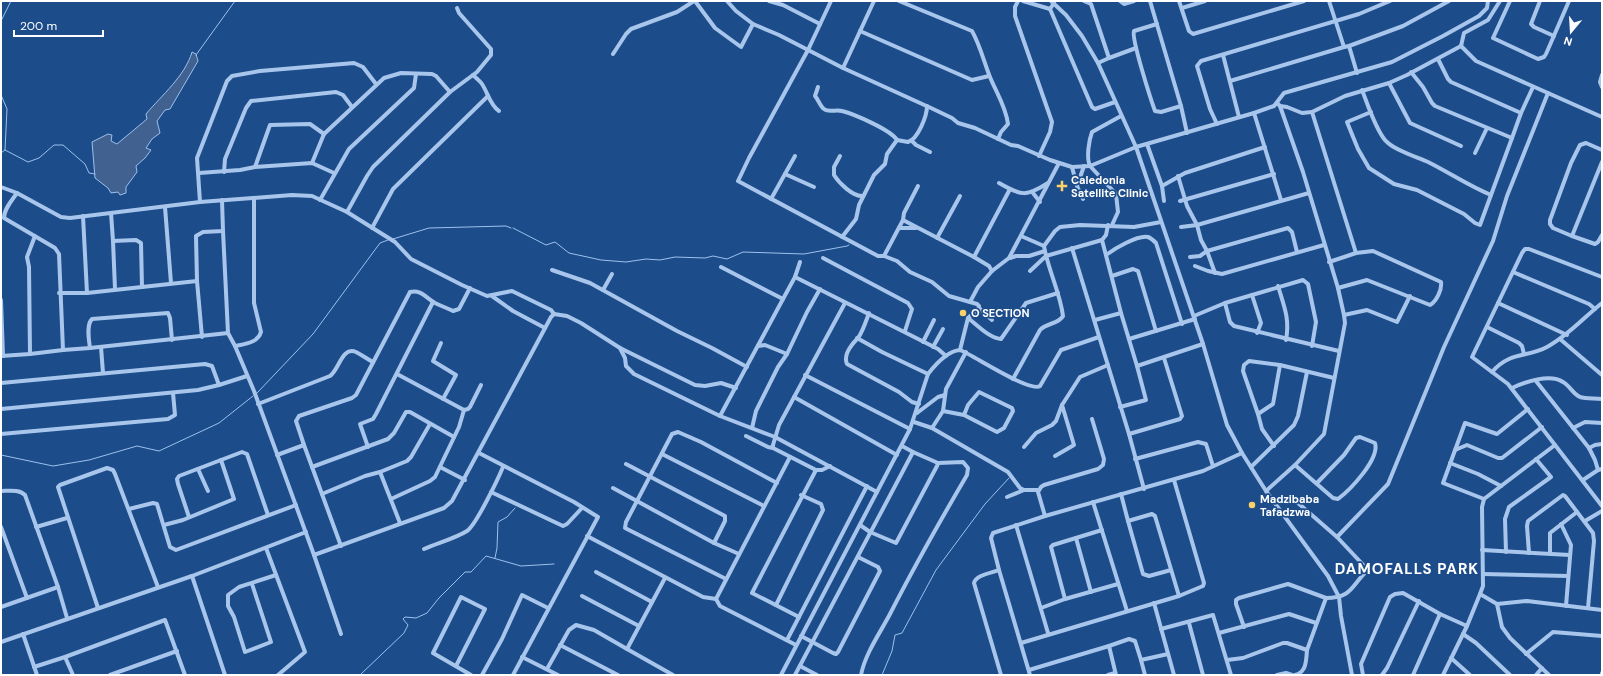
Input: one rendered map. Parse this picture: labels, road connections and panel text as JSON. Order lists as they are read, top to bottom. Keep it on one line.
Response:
{"districts":["DAMOFALLS PARK"],"places":{"health":["Caledonia Satellite Clinic"],"other":["O SECTION","Madzibaba Tafadzwa"]},"scale_bar":"200 m","north":"bottom"}
